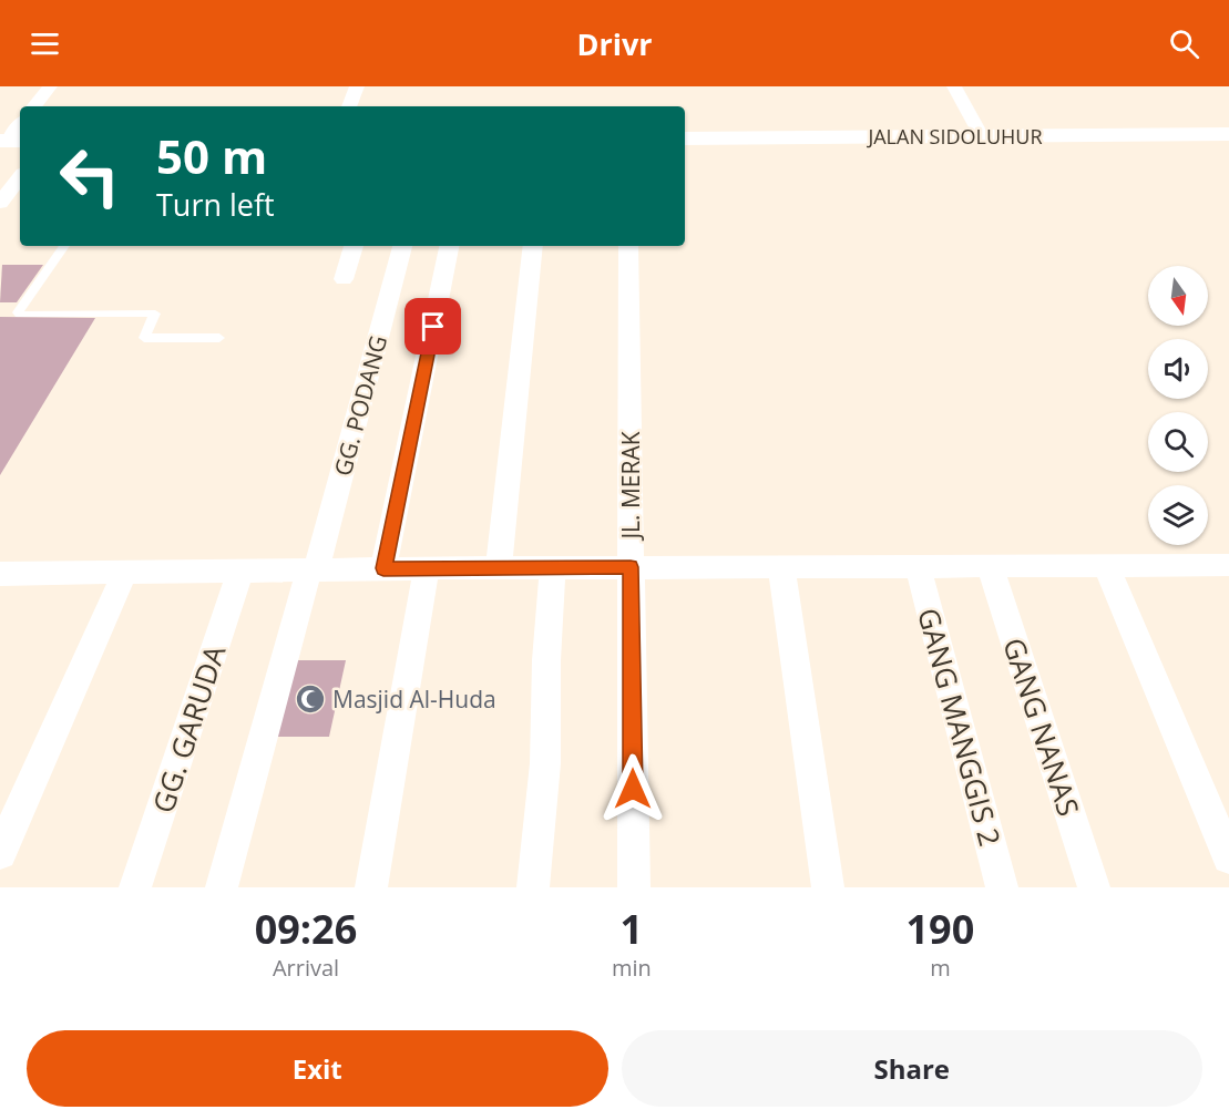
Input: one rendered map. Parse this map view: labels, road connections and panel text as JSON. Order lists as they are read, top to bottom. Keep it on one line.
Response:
{"streets":{"main road":["JALAN SIDOLUHUR"],"street":["GG. PODANG","JL. MERAK","GANG MANGGIS 2","GANG NANAS","GG. GARUDA"]},"places":{"mosque":["Masjid Al-Huda"]},"north":"bottom","page":{"header":"Drivr","turn":["50 m","Turn left"],"eta":["09:26","Arrival","1","min","190","m"],"buttons":["Exit","Share"]}}
